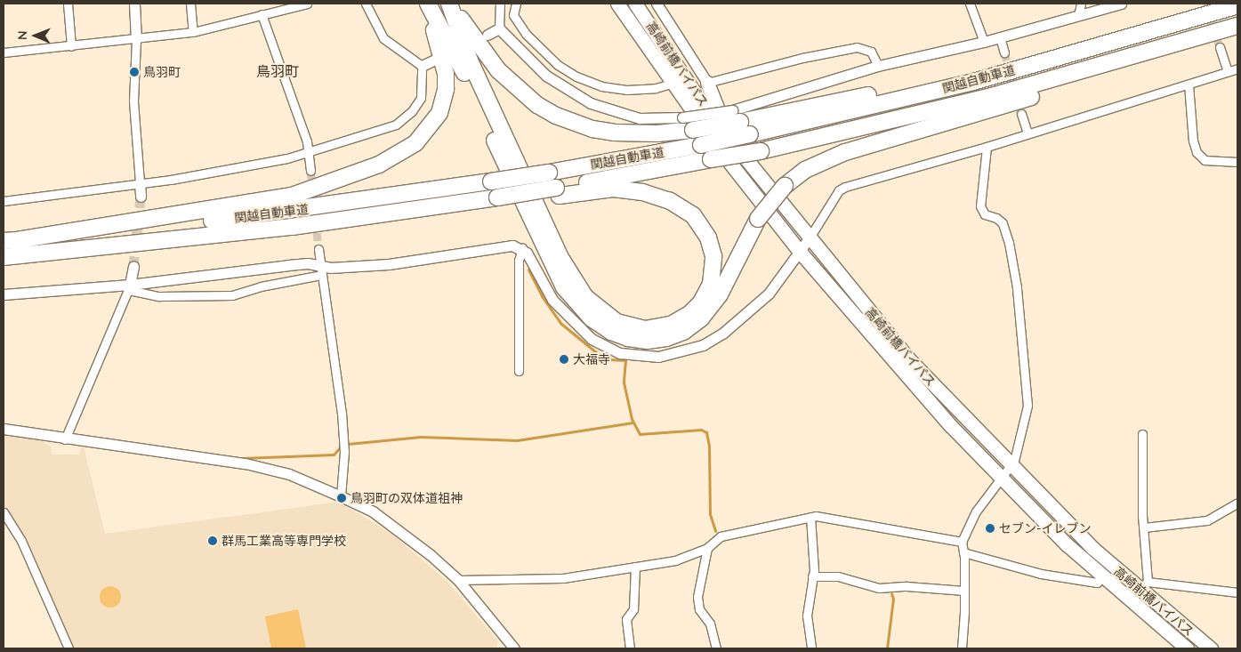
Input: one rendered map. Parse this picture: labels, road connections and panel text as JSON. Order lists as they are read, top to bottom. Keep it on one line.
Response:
{"streets":{"highway":["高崎前橋バイパス","関越自動車道"]},"districts":["鳥羽町"],"places":["鳥羽町","大福寺","鳥羽町の双体道祖神","セブン-イレブン","群馬工業高等専門学校"],"north":"left"}
